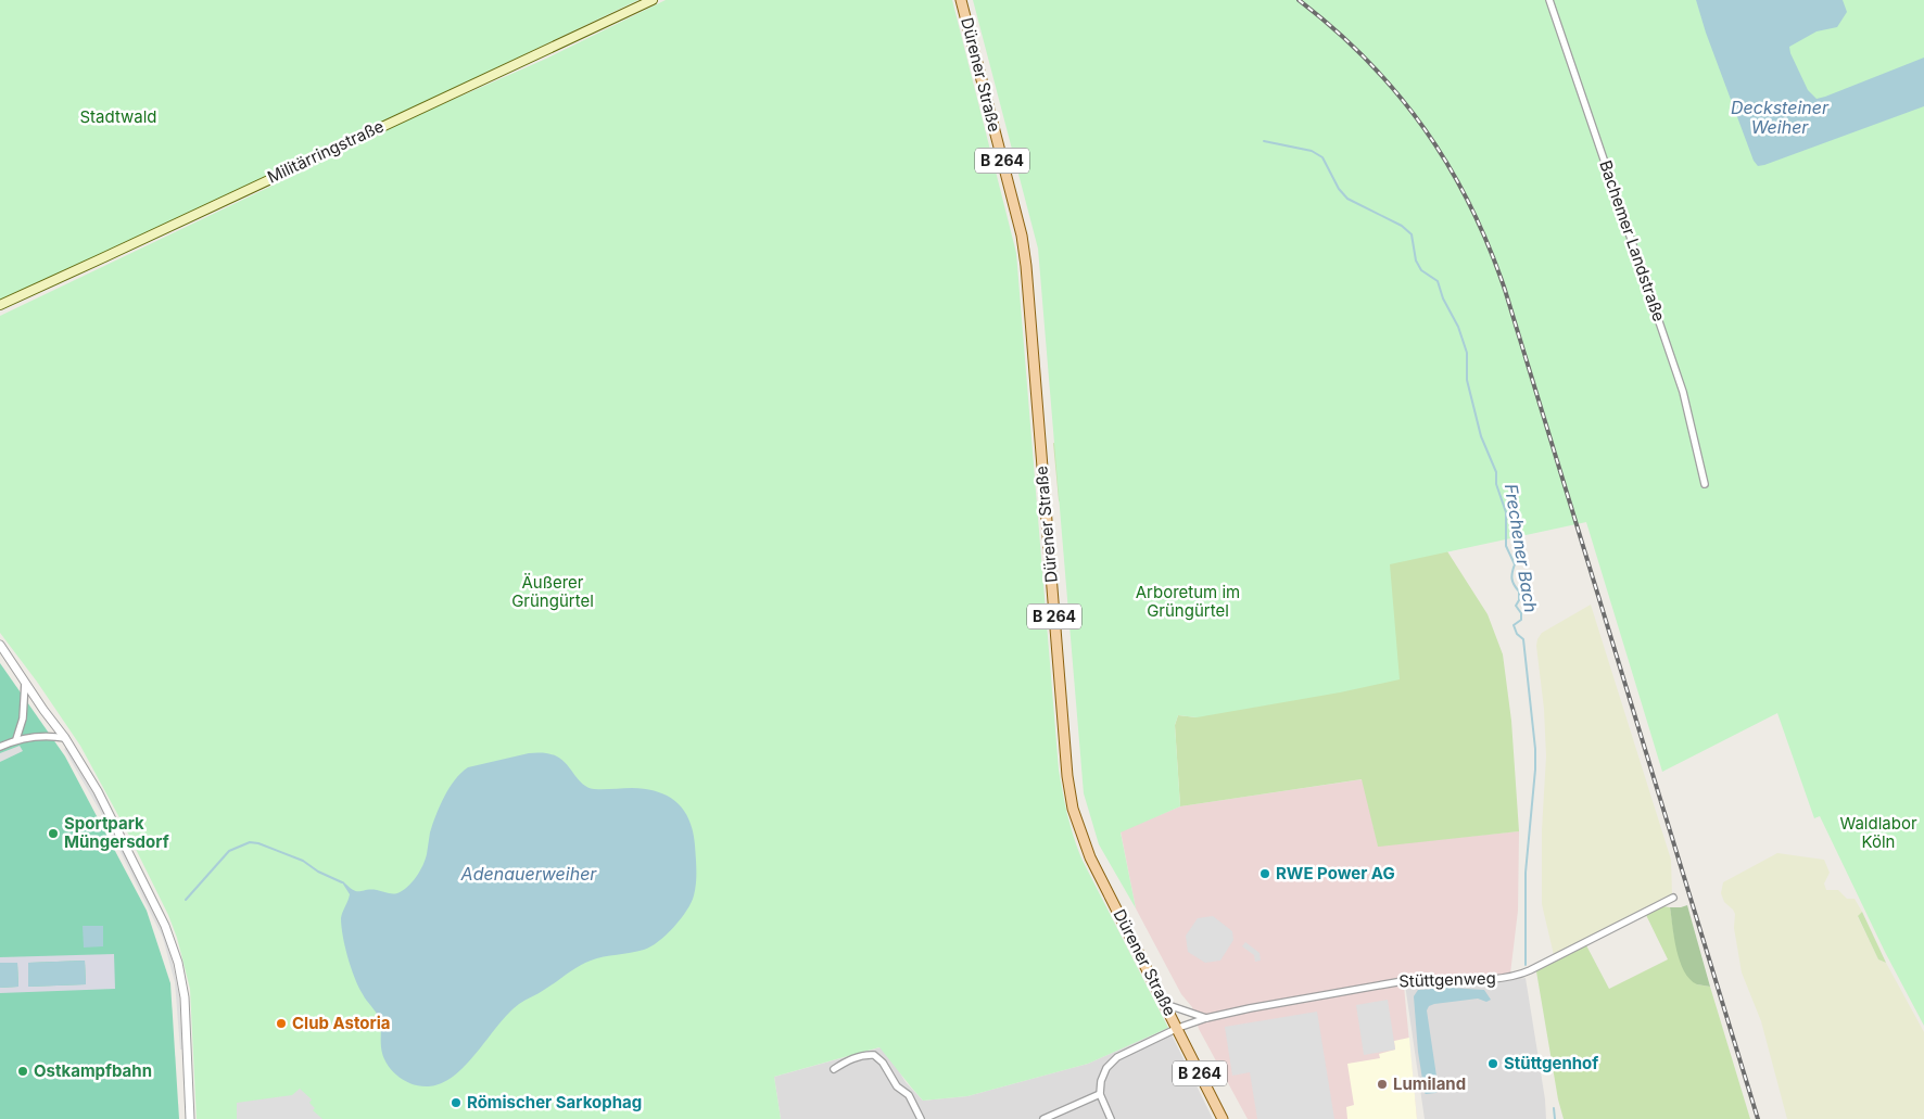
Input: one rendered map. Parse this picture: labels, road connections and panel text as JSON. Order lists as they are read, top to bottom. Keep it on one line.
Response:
{"streets":{"main road":["Dürener Straße","Militärringstraße","B 264"],"street":["Bachemer Landstraße","Stüttgenweg"]},"crossings":[["Dürener Straße","Stüttgenweg"]],"water":["Decksteiner Weiher","Frechener Bach","Adenauerweiher"],"parks":["Stadtwald","Äußerer Grüngürtel","Arboretum im Grüngürtel","Waldlabor Köln"],"places":["Sportpark Müngersdorf","RWE Power AG","Club Astoria","Stüttgenhof","Ostkampfbahn","Lumiland","Römischer Sarkophag"]}
